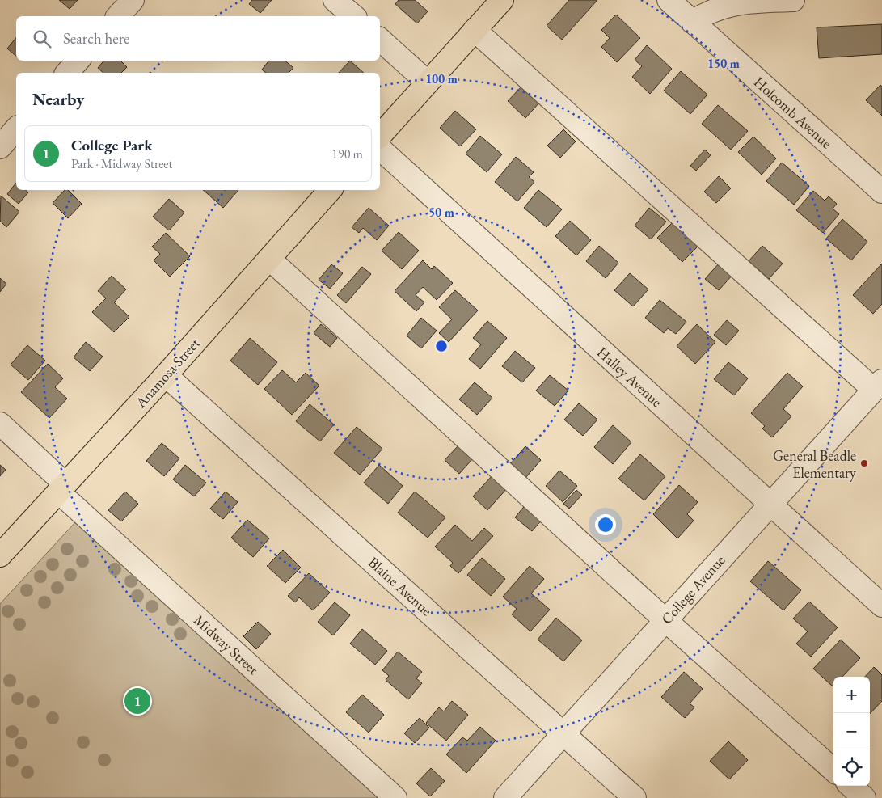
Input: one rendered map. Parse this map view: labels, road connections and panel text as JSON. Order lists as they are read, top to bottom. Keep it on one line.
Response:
{"streets":{"main road":["Anamosa Street"],"street":["Holcomb Avenue","Halley Avenue","Blaine Avenue","College Avenue","Midway Street"]},"crossings":[["Anamosa Street","Blaine Avenue"],["Anamosa Street","Midway Street"],["Halley Avenue","College Avenue"],["Blaine Avenue","College Avenue"]],"places":["General Beadle Elementary"],"page":{"search":"Search here","heading":"Nearby","list":[{"mark":"1","name":"College Park","note":"Park · Midway Street","value":"190 m"}],"map_buttons":["+","−"],"pins":"1"},"rings":["150 m","100 m","50 m"]}
